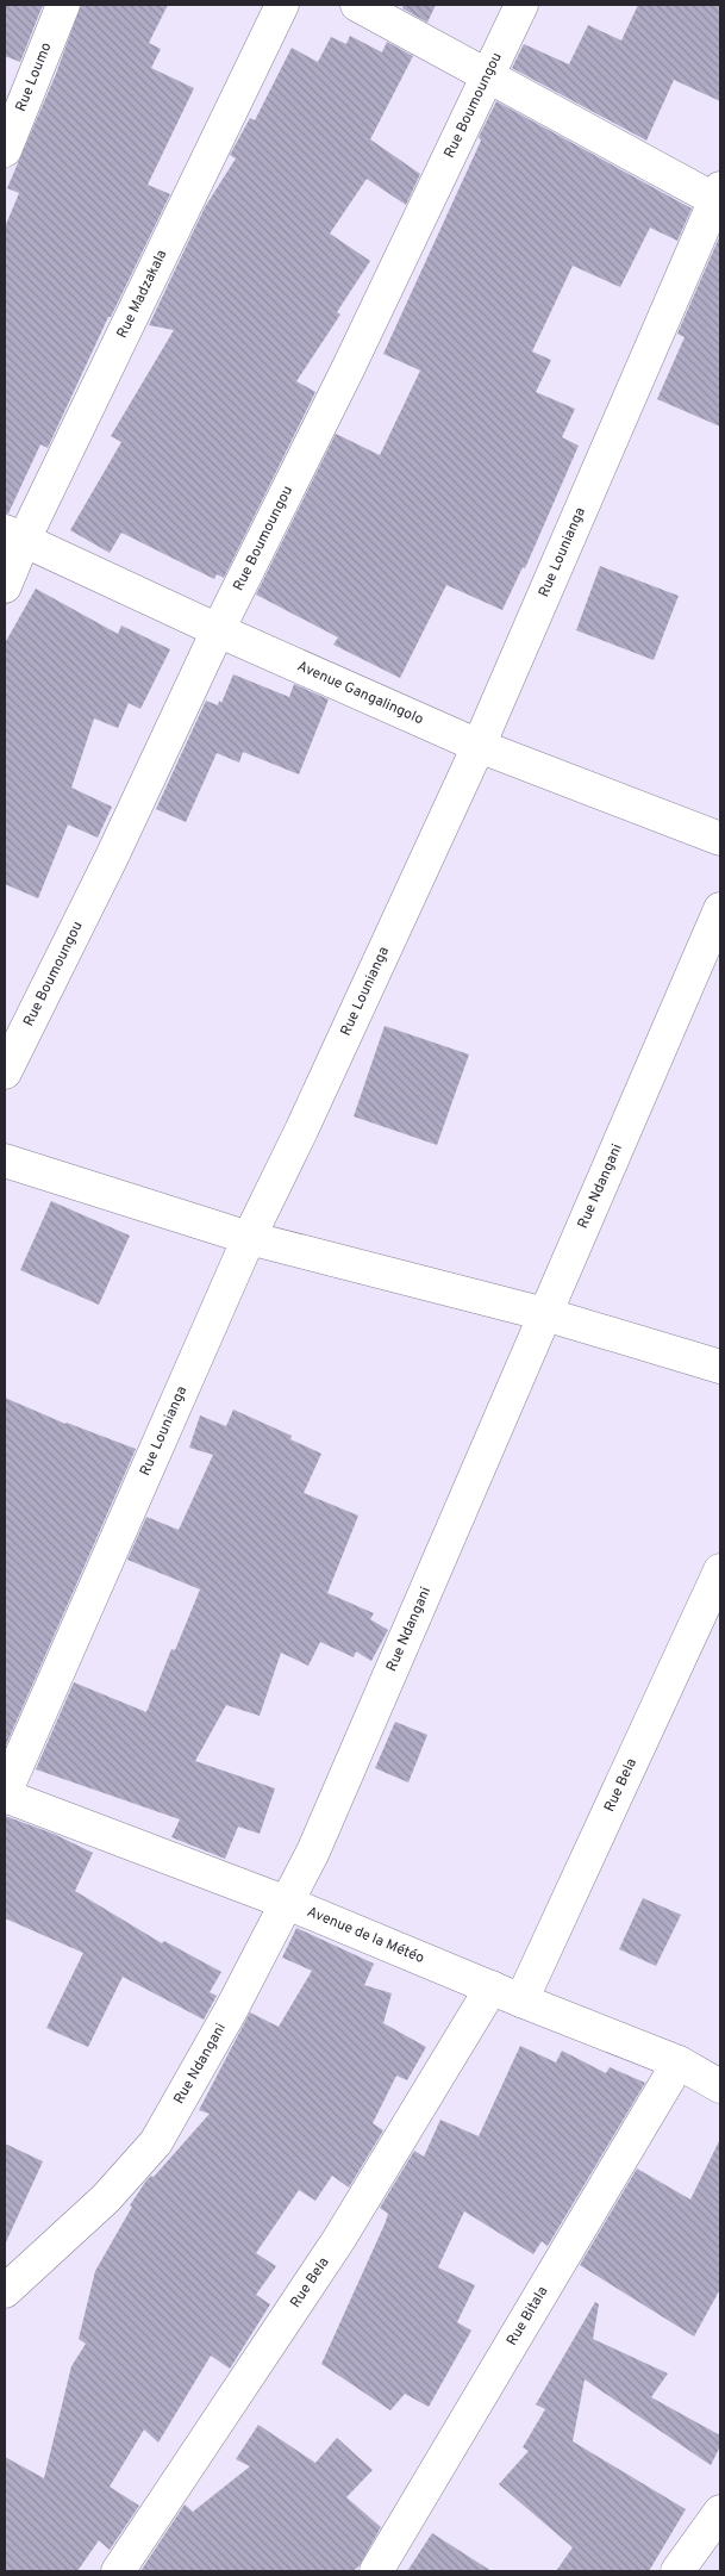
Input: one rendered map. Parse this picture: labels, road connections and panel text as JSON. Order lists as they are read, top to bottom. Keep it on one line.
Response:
{"streets":{"street":["Rue Loumo","Rue Boumoungou","Rue Madzakala","Rue Lounianga","Avenue Gangalingolo","Rue Ndangani","Rue Bela","Avenue de la Météo","Rue Bitala"]},"crossings":[["Rue Boumoungou","Avenue Gangalingolo"],["Rue Madzakala","Avenue Gangalingolo"],["Rue Lounianga","Avenue Gangalingolo"],["Rue Lounianga","Avenue de la Météo"],["Rue Ndangani","Avenue de la Météo"],["Rue Bela","Avenue de la Météo"],["Avenue de la Météo","Rue Bitala"]]}
